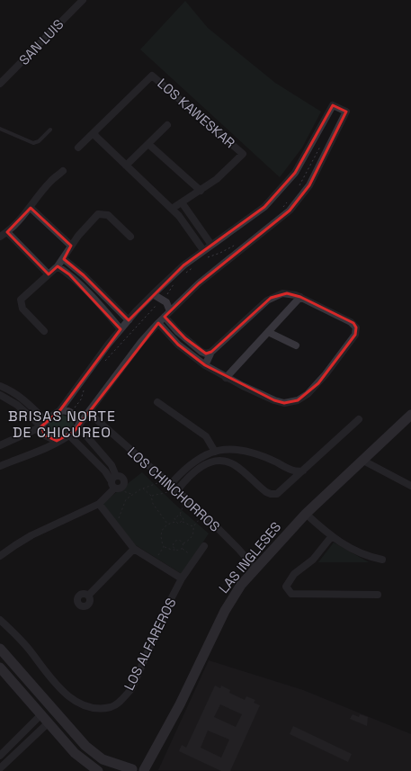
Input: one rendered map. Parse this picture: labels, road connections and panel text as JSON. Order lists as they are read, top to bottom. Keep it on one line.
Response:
{"streets":{"street":["SAN LUIS","LOS KAWESKAR","LOS CHINCHORROS","LAS INGLESES","LOS ALFAREROS"]},"crossings":[["LOS CHINCHORROS","LAS INGLESES"]],"districts":["BRISAS NORTE DE CHICUREO"]}
